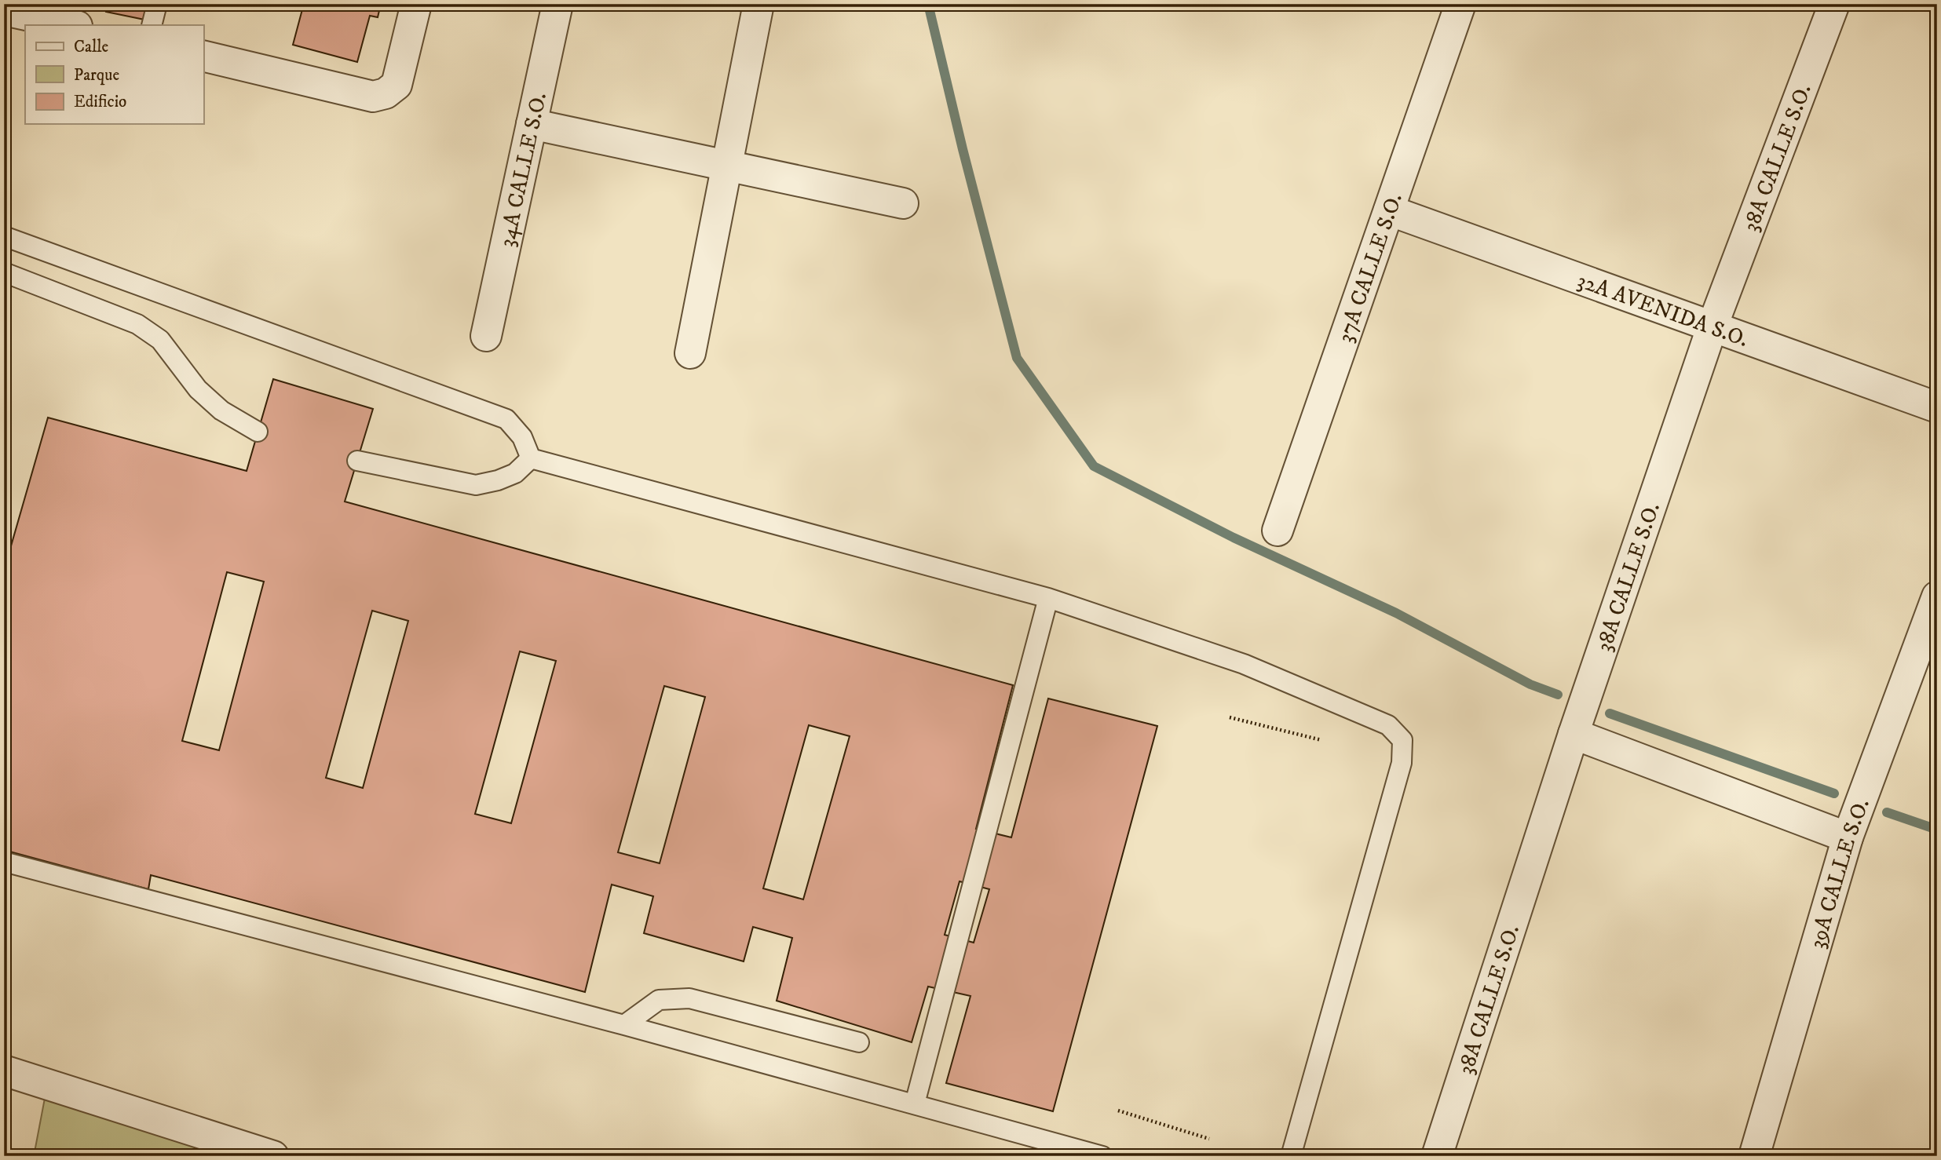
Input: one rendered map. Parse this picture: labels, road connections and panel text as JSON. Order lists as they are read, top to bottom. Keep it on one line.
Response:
{"streets":{"street":["38A CALLE S.O.","34A CALLE S.O.","37A CALLE S.O.","32A AVENIDA S.O.","39A CALLE S.O."]},"crossings":[["38A CALLE S.O.","32A AVENIDA S.O."],["37A CALLE S.O.","32A AVENIDA S.O."]],"legend":["Calle","Parque","Edificio"]}
